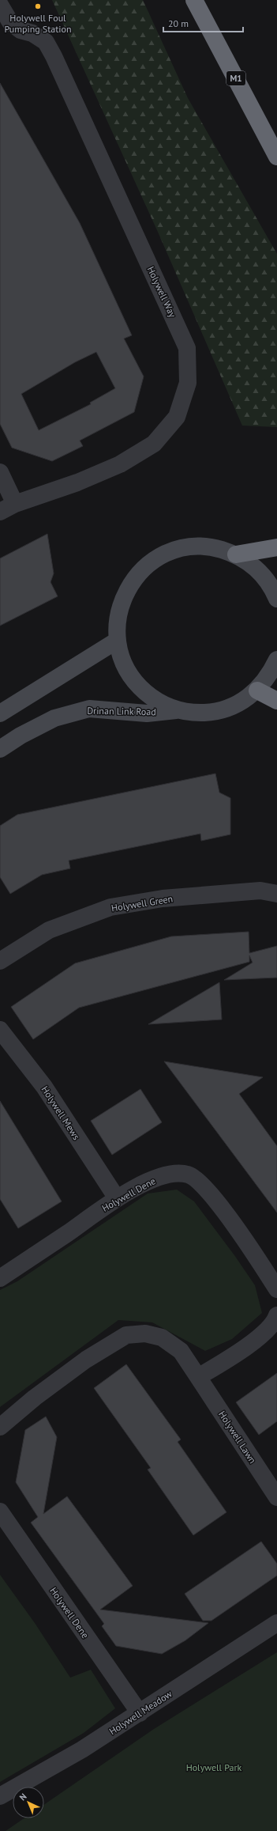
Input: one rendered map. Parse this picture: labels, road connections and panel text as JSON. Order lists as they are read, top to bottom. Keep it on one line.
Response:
{"streets":{"highway":["M1"],"main road":["Drinan Link Road"],"street":["Holywell Way","Holywell Green","Holywell Mews","Holywell Dene","Holywell Lawn","Holywell Meadow"]},"crossings":[["Holywell Mews","Holywell Dene"],["Holywell Dene","Holywell Meadow"]],"parks":["Holywell Park"],"places":["Holywell Foul Pumping Station"],"scale_bar":"20 m","north":"top left"}
